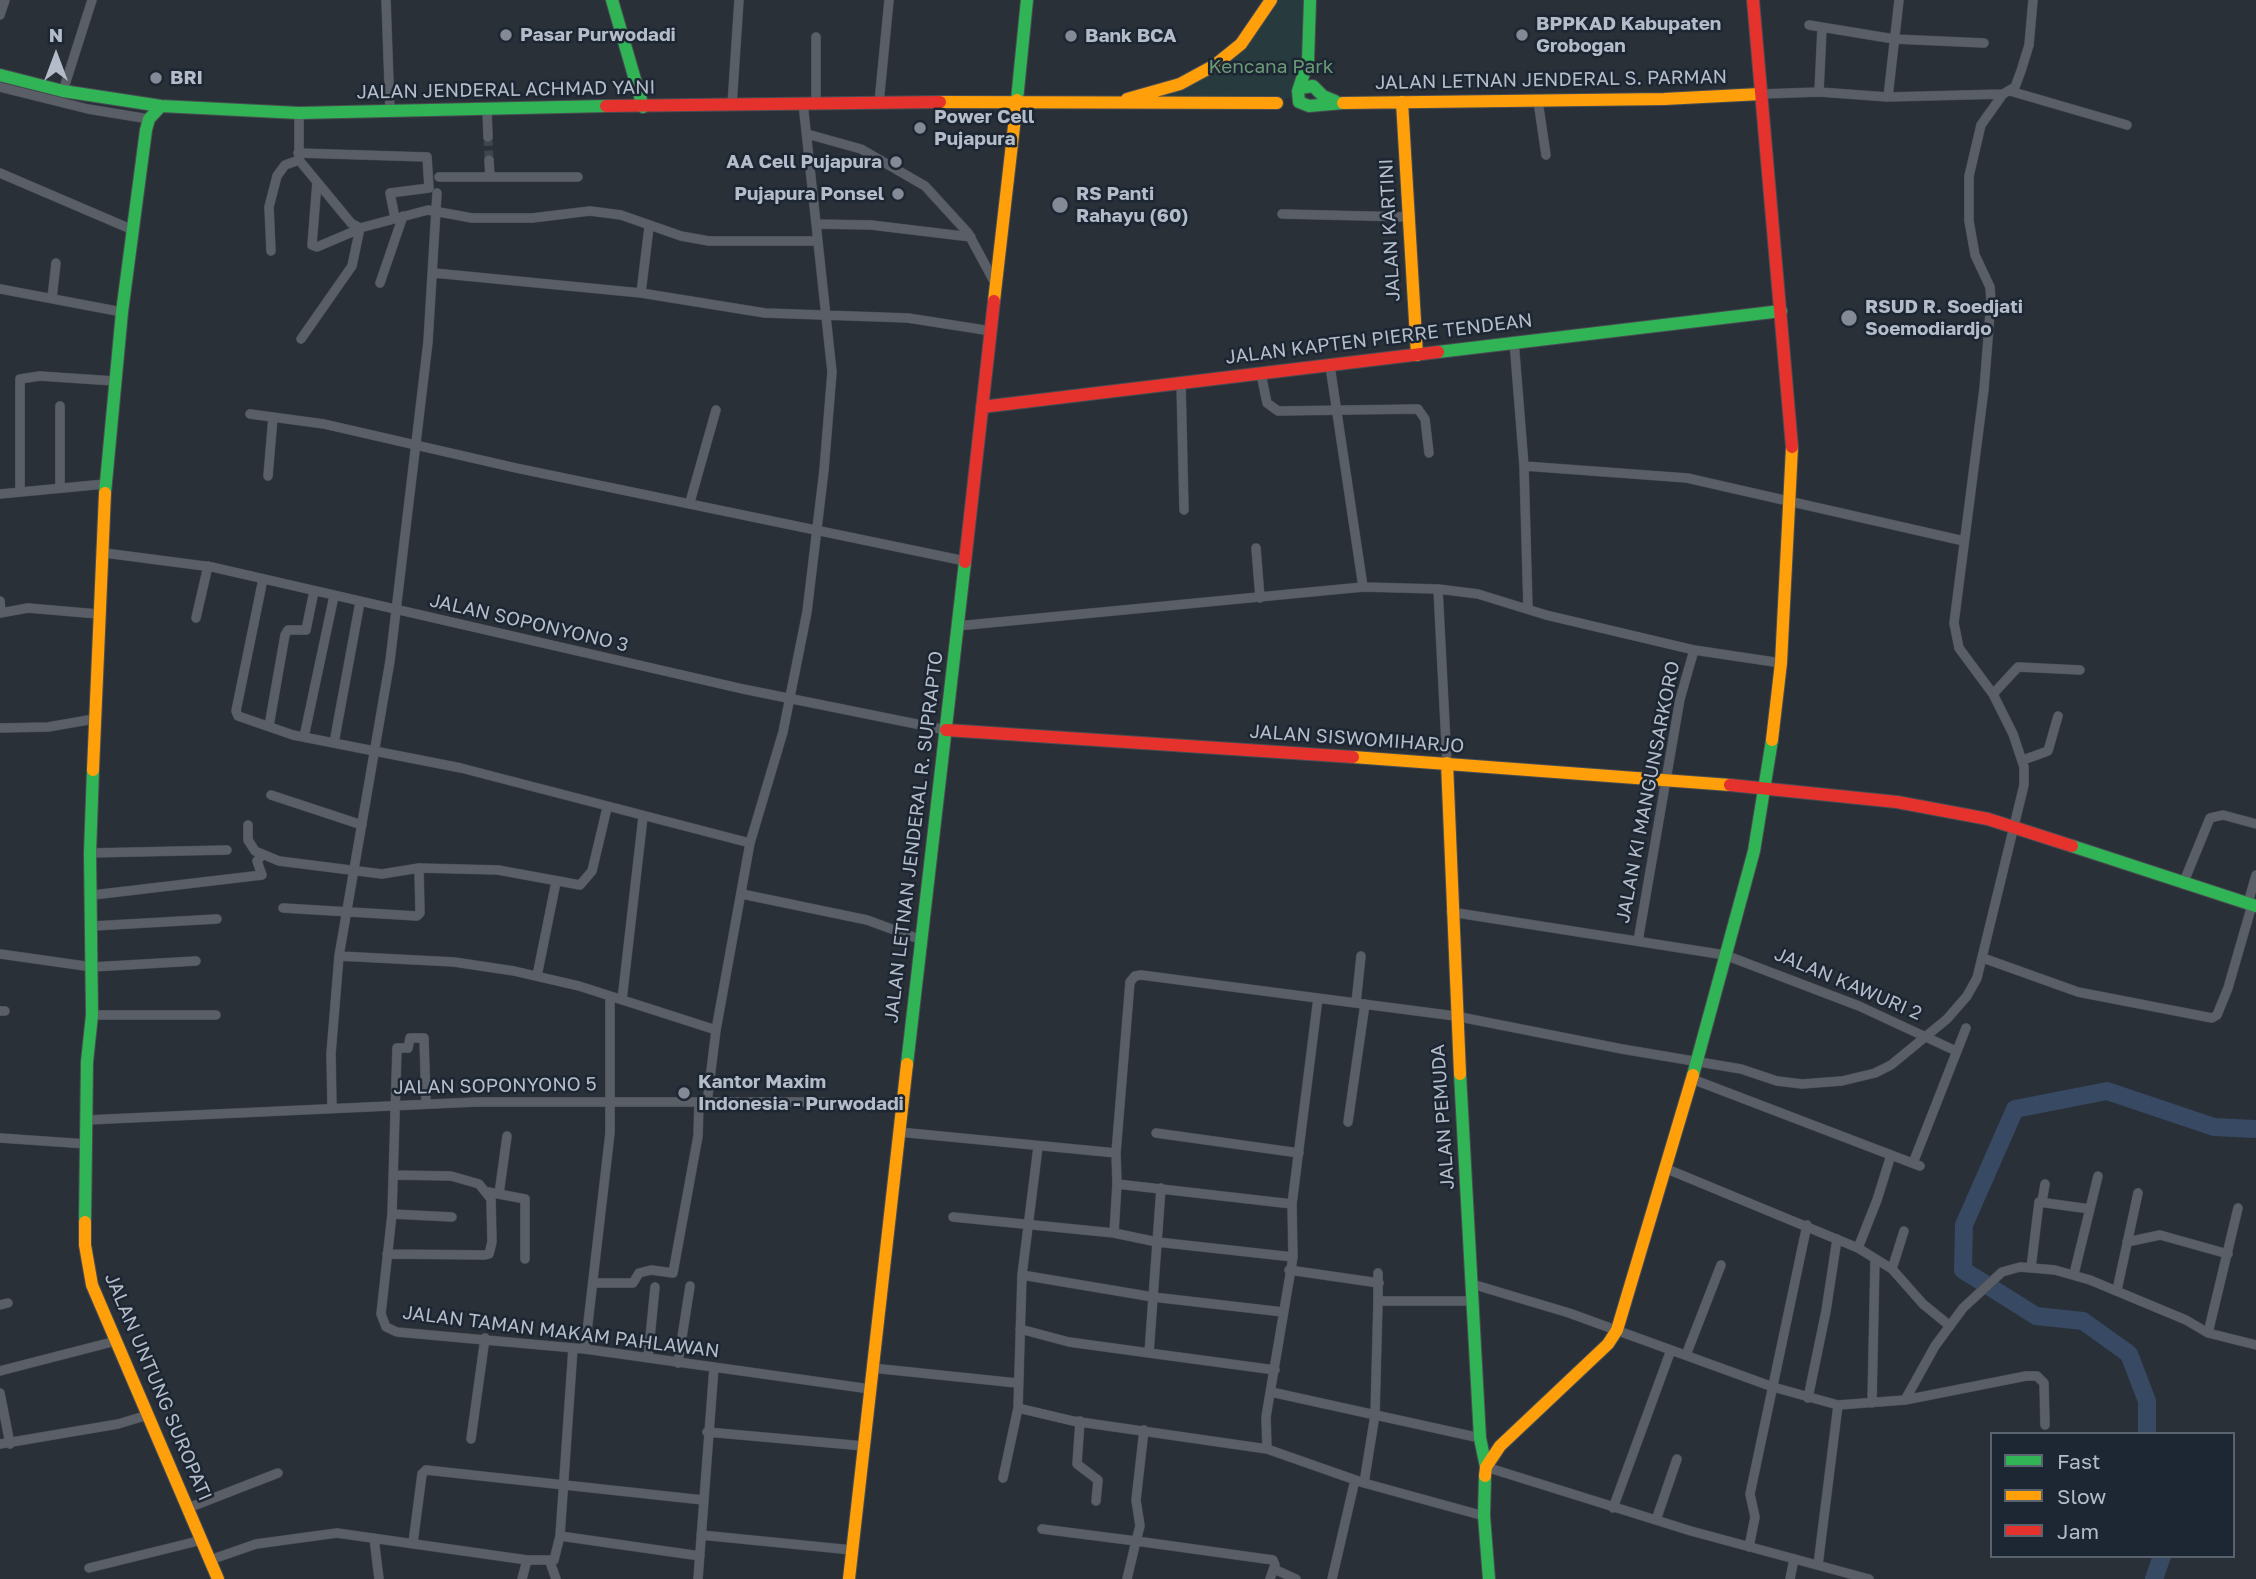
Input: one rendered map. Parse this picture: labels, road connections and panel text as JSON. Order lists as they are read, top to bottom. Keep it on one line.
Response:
{"streets":{"main road":["JALAN LETNAN JENDERAL S. PARMAN","JALAN JENDERAL ACHMAD YANI","JALAN KARTINI","JALAN KAPTEN PIERRE TENDEAN","JALAN SISWOMIHARJO","JALAN LETNAN JENDERAL R. SUPRAPTO","JALAN PEMUDA","JALAN UNTUNG SUROPATI"],"street":["JALAN SOPONYONO 3","JALAN KI MANGUNSARKORO","JALAN KAWURI 2","JALAN SOPONYONO 5","JALAN TAMAN MAKAM PAHLAWAN"]},"crossings":[["JALAN LETNAN JENDERAL S. PARMAN","JALAN KARTINI"],["JALAN JENDERAL ACHMAD YANI","JALAN LETNAN JENDERAL R. SUPRAPTO"],["JALAN KARTINI","JALAN KAPTEN PIERRE TENDEAN"],["JALAN KAPTEN PIERRE TENDEAN","JALAN LETNAN JENDERAL R. SUPRAPTO"],["JALAN SOPONYONO 3","JALAN SISWOMIHARJO"],["JALAN SOPONYONO 3","JALAN LETNAN JENDERAL R. SUPRAPTO"],["JALAN SOPONYONO 3","JALAN UNTUNG SUROPATI"],["JALAN SISWOMIHARJO","JALAN KI MANGUNSARKORO"],["JALAN SISWOMIHARJO","JALAN LETNAN JENDERAL R. SUPRAPTO"],["JALAN SISWOMIHARJO","JALAN PEMUDA"],["JALAN KI MANGUNSARKORO","JALAN KAWURI 2"],["JALAN LETNAN JENDERAL R. SUPRAPTO","JALAN SOPONYONO 5"],["JALAN LETNAN JENDERAL R. SUPRAPTO","JALAN TAMAN MAKAM PAHLAWAN"],["JALAN KAWURI 2","JALAN PEMUDA"],["JALAN SOPONYONO 5","JALAN TAMAN MAKAM PAHLAWAN"],["JALAN SOPONYONO 5","JALAN UNTUNG SUROPATI"]],"parks":["Kencana Park"],"places":["Pasar Purwodadi","BPPKAD Kabupaten Grobogan","Bank BCA","BRI","Power Cell Pujapura","AA Cell Pujapura","Pujapura Ponsel","RS Panti Rahayu (60)","RSUD R. Soedjati Soemodiardjo","Kantor Maxim Indonesia - Purwodadi"],"legend":["Fast","Slow","Jam"],"north":"top"}
